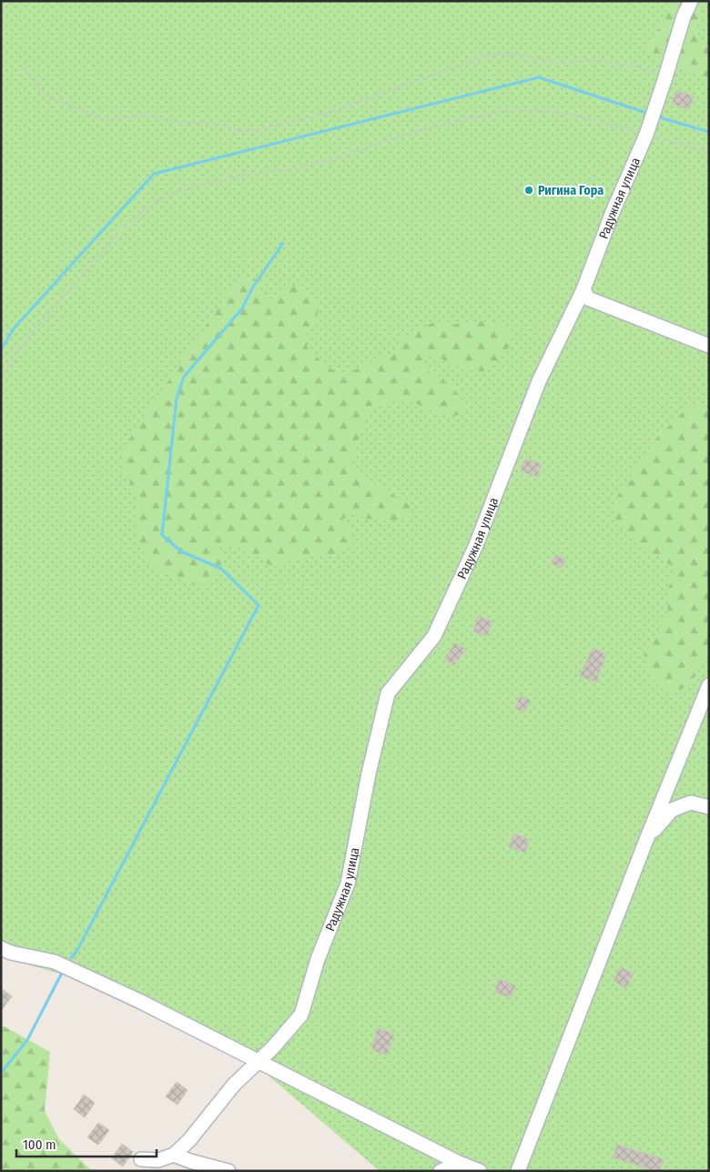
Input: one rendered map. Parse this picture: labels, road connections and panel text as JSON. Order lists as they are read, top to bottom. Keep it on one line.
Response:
{"streets":{"street":["Радужная улица"]},"places":["Ригина Гора"],"scale_bar":"100 m"}
